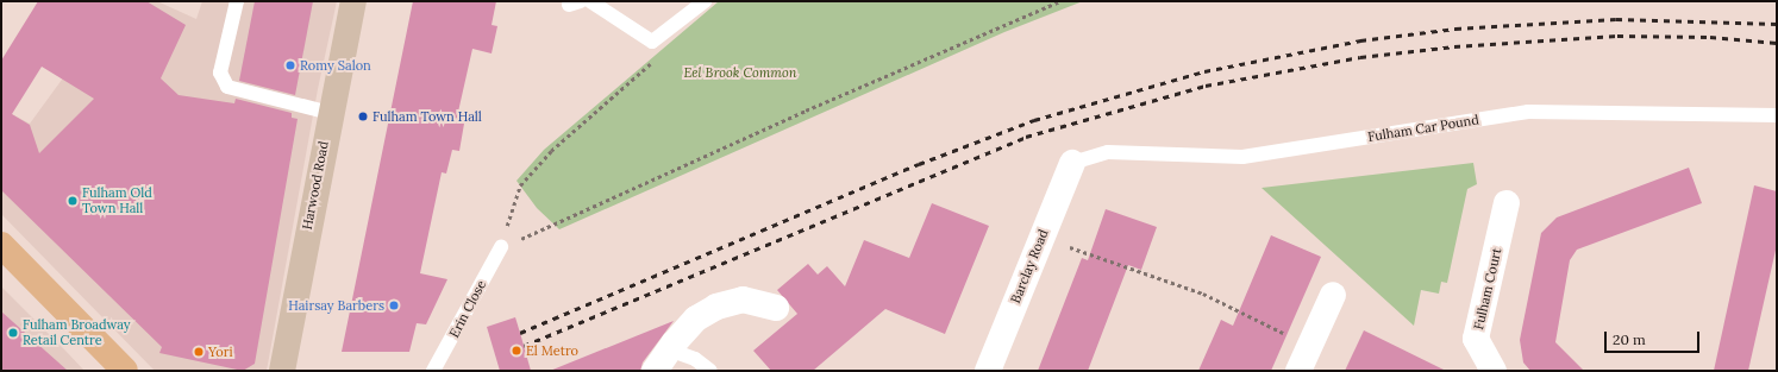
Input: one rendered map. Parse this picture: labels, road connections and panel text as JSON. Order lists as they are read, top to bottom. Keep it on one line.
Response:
{"streets":{"main road":["Harwood Road"],"street":["Barclay Road","Fulham Court"],"lane":["Fulham Car Pound","Erin Close"]},"crossings":[["Fulham Car Pound","Barclay Road"]],"parks":["Eel Brook Common"],"places":["Romy Salon","Fulham Town Hall","Fulham Old Town Hall","Hairsay Barbers","Fulham Broadway Retail Centre","El Metro","Yori"],"scale_bar":"20 m"}
